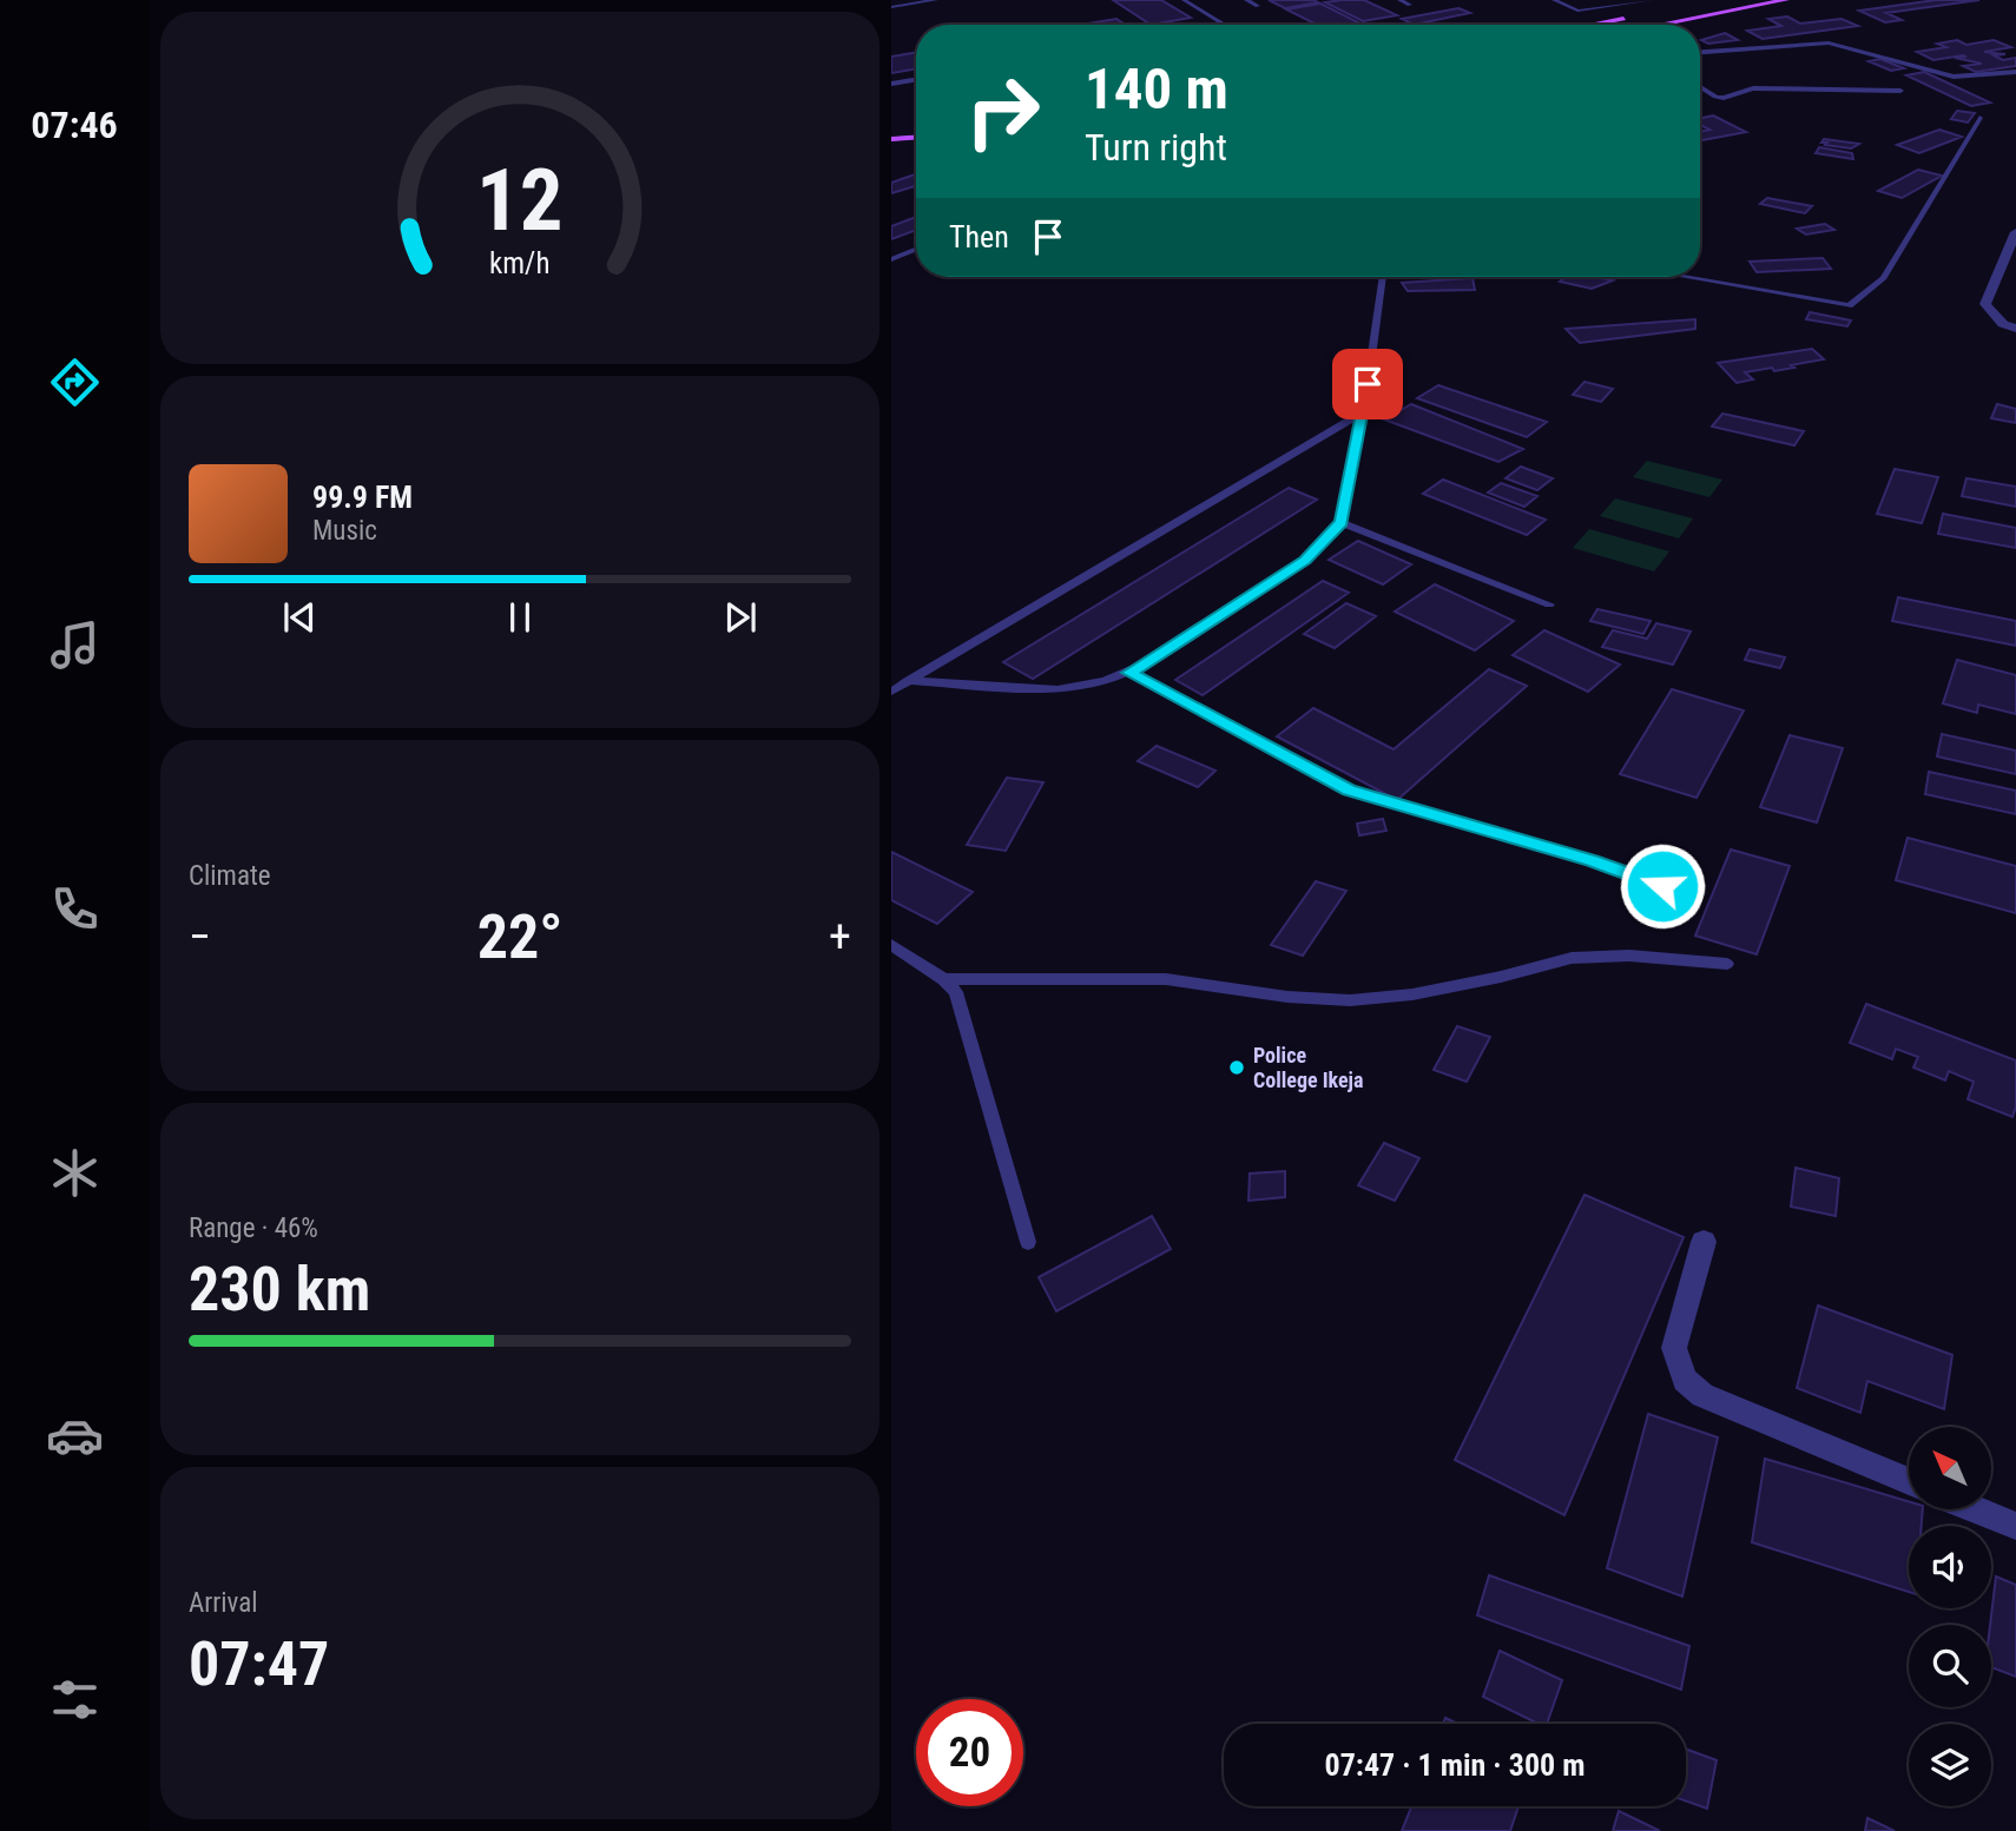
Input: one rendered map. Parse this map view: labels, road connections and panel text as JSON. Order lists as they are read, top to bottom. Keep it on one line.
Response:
{"places":["Police College Ikeja"],"north":"top left","page":{"tabs":"07:46","turn":["140 m","Turn right"],"then":"Then","song":["99.9 FM","Music"],"tile":["Climate",["Range · 46%","230 km"],["Arrival","07:47"]],"heat":["−","22°","+"],"limit":"20","trip":"07:47 · 1 min · 300 m","gauge":["12","km/h"]}}
